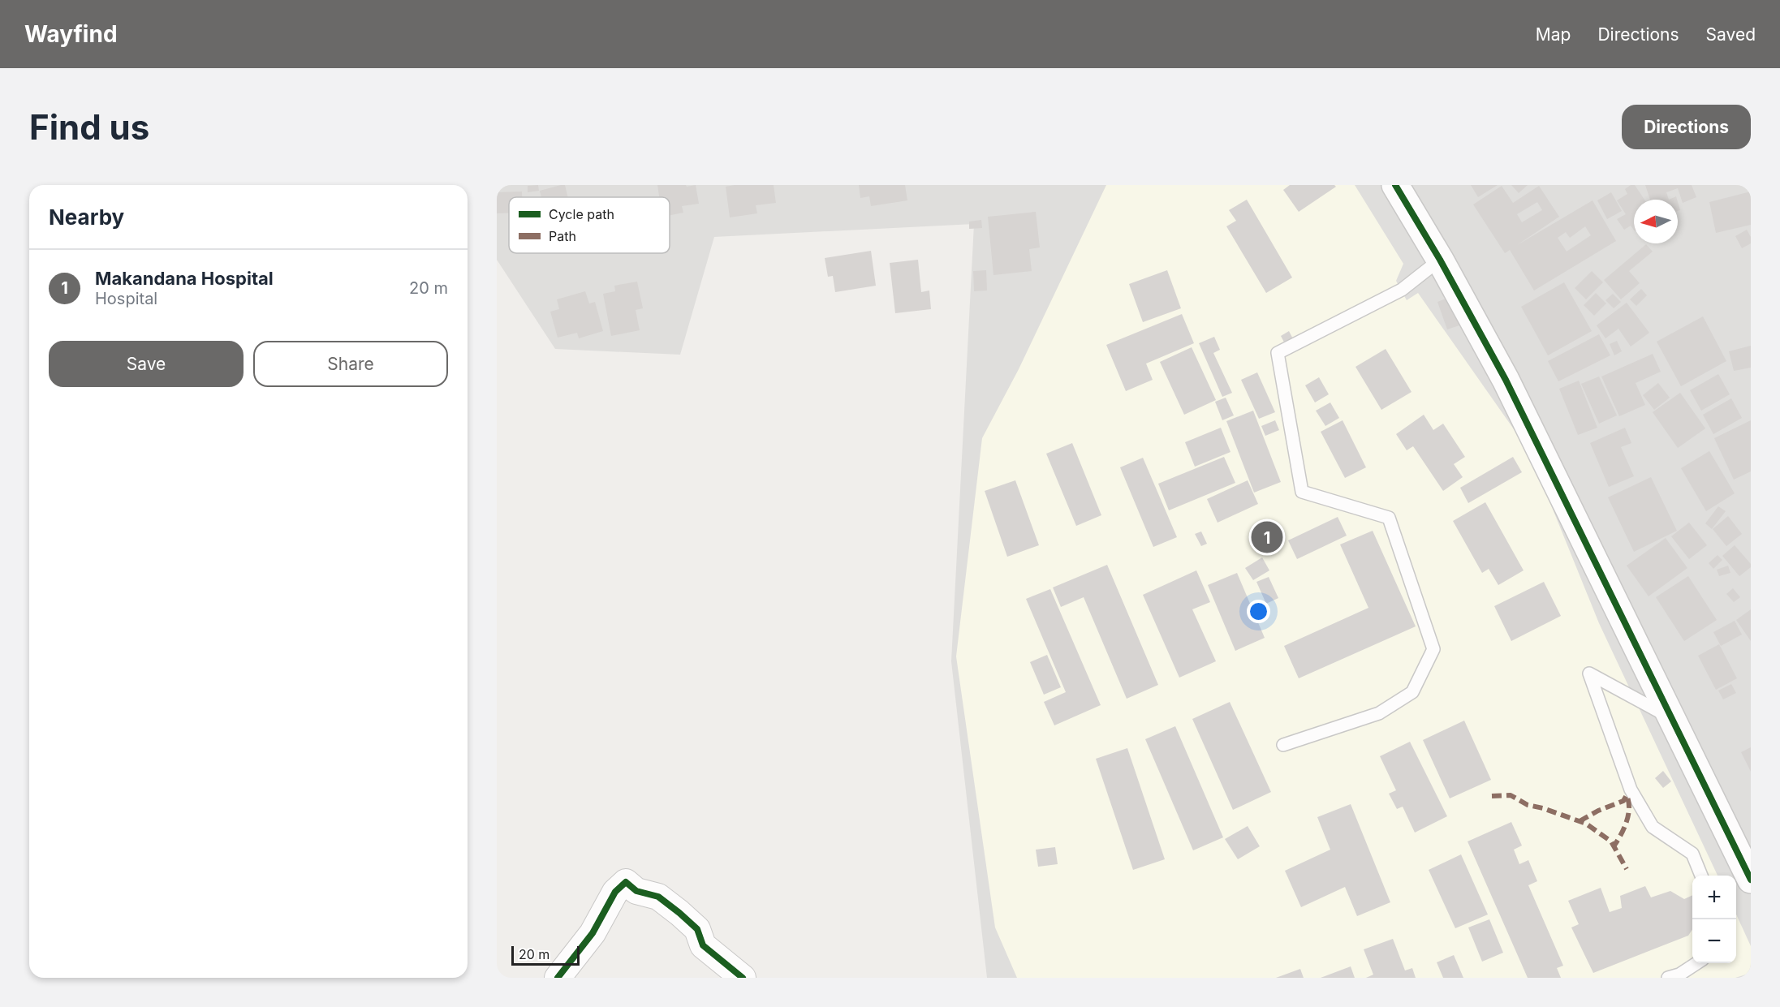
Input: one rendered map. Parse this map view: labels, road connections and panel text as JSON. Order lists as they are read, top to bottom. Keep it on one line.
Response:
{"legend":["Cycle path","Path"],"scale_bar":"20 m","north":"left","page":{"header":"Wayfind","nav":["Map","Directions","Saved"],"buttons":["Directions",["Save","Share"]],"title":"Find us","heading":"Nearby","list":[{"mark":"1","name":"Makandana Hospital","note":"Hospital","value":"20 m"}],"pins":"1","map_buttons":["+","−"],"scale":"20 m"}}
